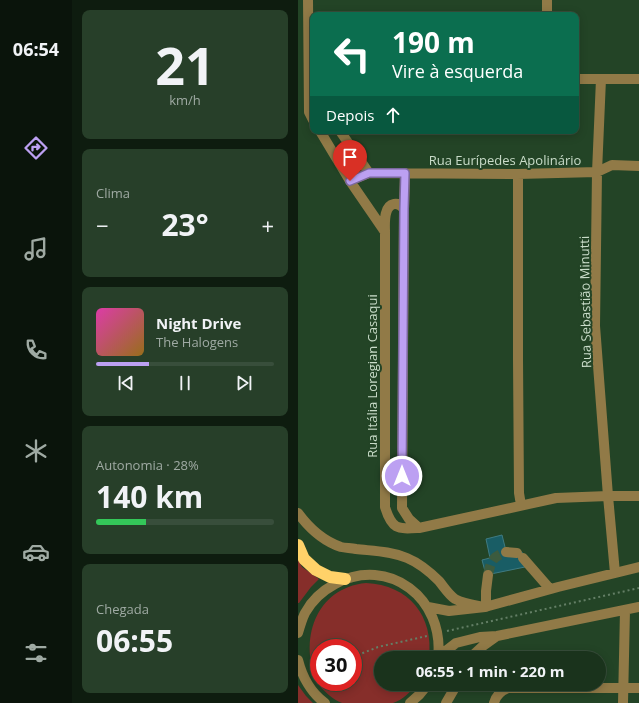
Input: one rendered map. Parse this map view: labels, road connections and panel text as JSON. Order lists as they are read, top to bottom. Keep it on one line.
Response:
{"streets":{"street":["Rua Eurípedes Apolinário","Rua Sebastião Minutti","Rua Itália Loregian Casaqui"]},"crossings":[["Rua Eurípedes Apolinário","Rua Sebastião Minutti"],["Rua Sebastião Minutti","Rua Itália Loregian Casaqui"]],"page":{"tabs":"06:54","tile":[["21","km/h"],"Clima",["Autonomia · 28%","140 km"],["Chegada","06:55"]],"turn":["190 m","Vire à esquerda"],"then":"Depois","heat":["−","23°","+"],"song":["Night Drive","The Halogens"],"limit":"30","trip":"06:55 · 1 min · 220 m"}}
